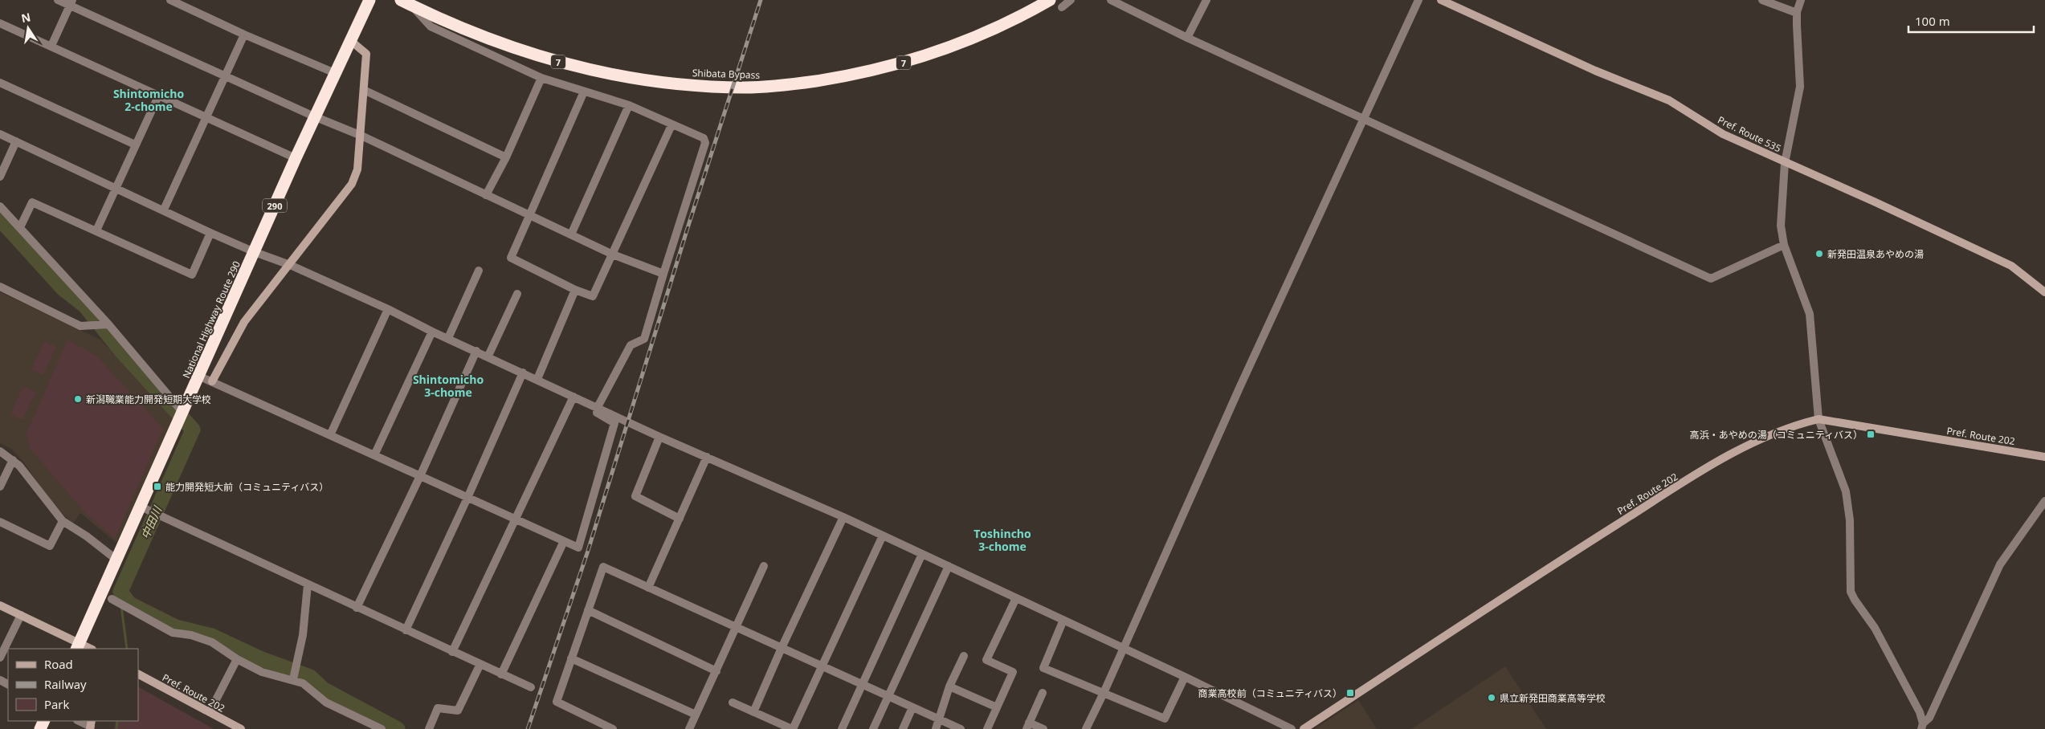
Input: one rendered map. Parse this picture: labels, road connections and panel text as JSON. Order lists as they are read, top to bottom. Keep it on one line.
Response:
{"streets":{"highway":["7","Shibata Bypass","290","National Highway Route 290"],"main road":["Pref. Route 535","Pref. Route 202"]},"districts":["Shintomicho 2-chome","Shintomicho 3-chome","Toshincho 3-chome"],"water":["中田川"],"places":{"other":["新発田温泉あやめの湯","新潟職業能力開発短期大学校","県立新発田商業高等学校"],"transit":["高浜・あやめの湯（コミュニティバス）","能力開発短大前（コミュニティバス）","商業高校前（コミュニティバス）"]},"legend":["Road","Railway","Park"],"scale_bar":"100 m","north":"top"}
